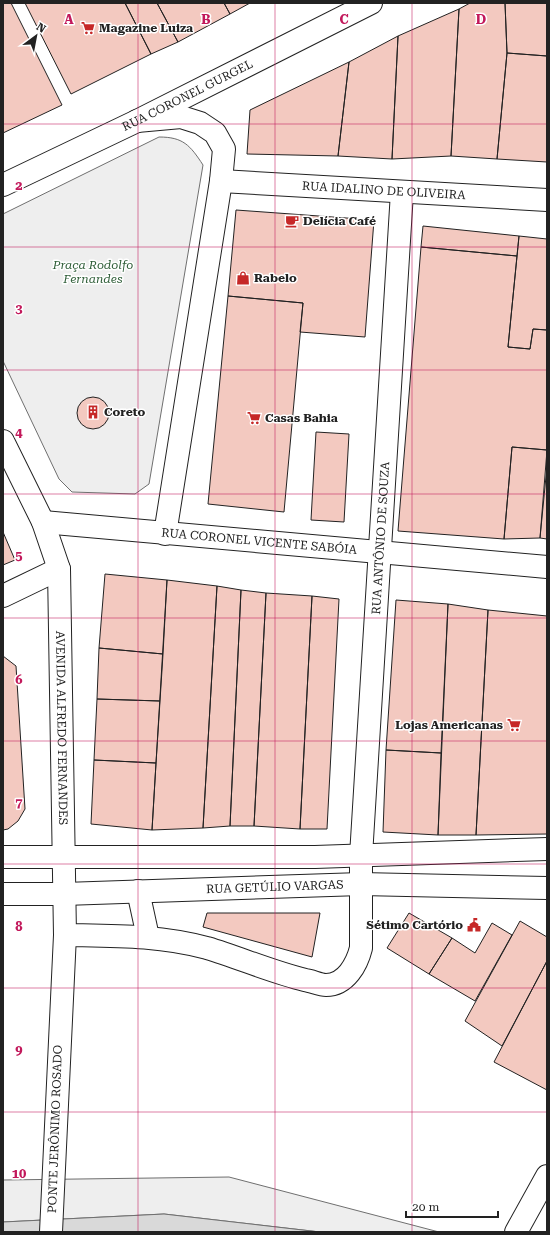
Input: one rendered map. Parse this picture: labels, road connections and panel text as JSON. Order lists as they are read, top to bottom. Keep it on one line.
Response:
{"streets":{"street":["RUA CORONEL GURGEL","RUA IDALINO DE OLIVEIRA","RUA ANTÔNIO DE SOUZA","RUA CORONEL VICENTE SABÓIA","AVENIDA ALFREDO FERNANDES","RUA GETÚLIO VARGAS","PONTE JERÔNIMO ROSADO"]},"crossings":[["RUA IDALINO DE OLIVEIRA","RUA ANTÔNIO DE SOUZA"],["RUA ANTÔNIO DE SOUZA","RUA CORONEL VICENTE SABÓIA"],["RUA ANTÔNIO DE SOUZA","AVENIDA ALFREDO FERNANDES"],["RUA ANTÔNIO DE SOUZA","RUA GETÚLIO VARGAS"],["RUA CORONEL VICENTE SABÓIA","AVENIDA ALFREDO FERNANDES"],["AVENIDA ALFREDO FERNANDES","RUA GETÚLIO VARGAS"],["AVENIDA ALFREDO FERNANDES","PONTE JERÔNIMO ROSADO"]],"parks":["Praça Rodolfo Fernandes"],"places":{"supermarket":["Magazine Luiza","Casas Bahia","Lojas Americanas"],"cafe":["Delícia Café"],"shop":["Rabelo"],"building":["Coreto"],"public building":["Sétimo Cartório"]},"scale_bar":"20 m","north":"top right","grid":{"columns":["A","B","C","D"],"rows":["2","3","4","5","6","7","8","9","10"]}}
